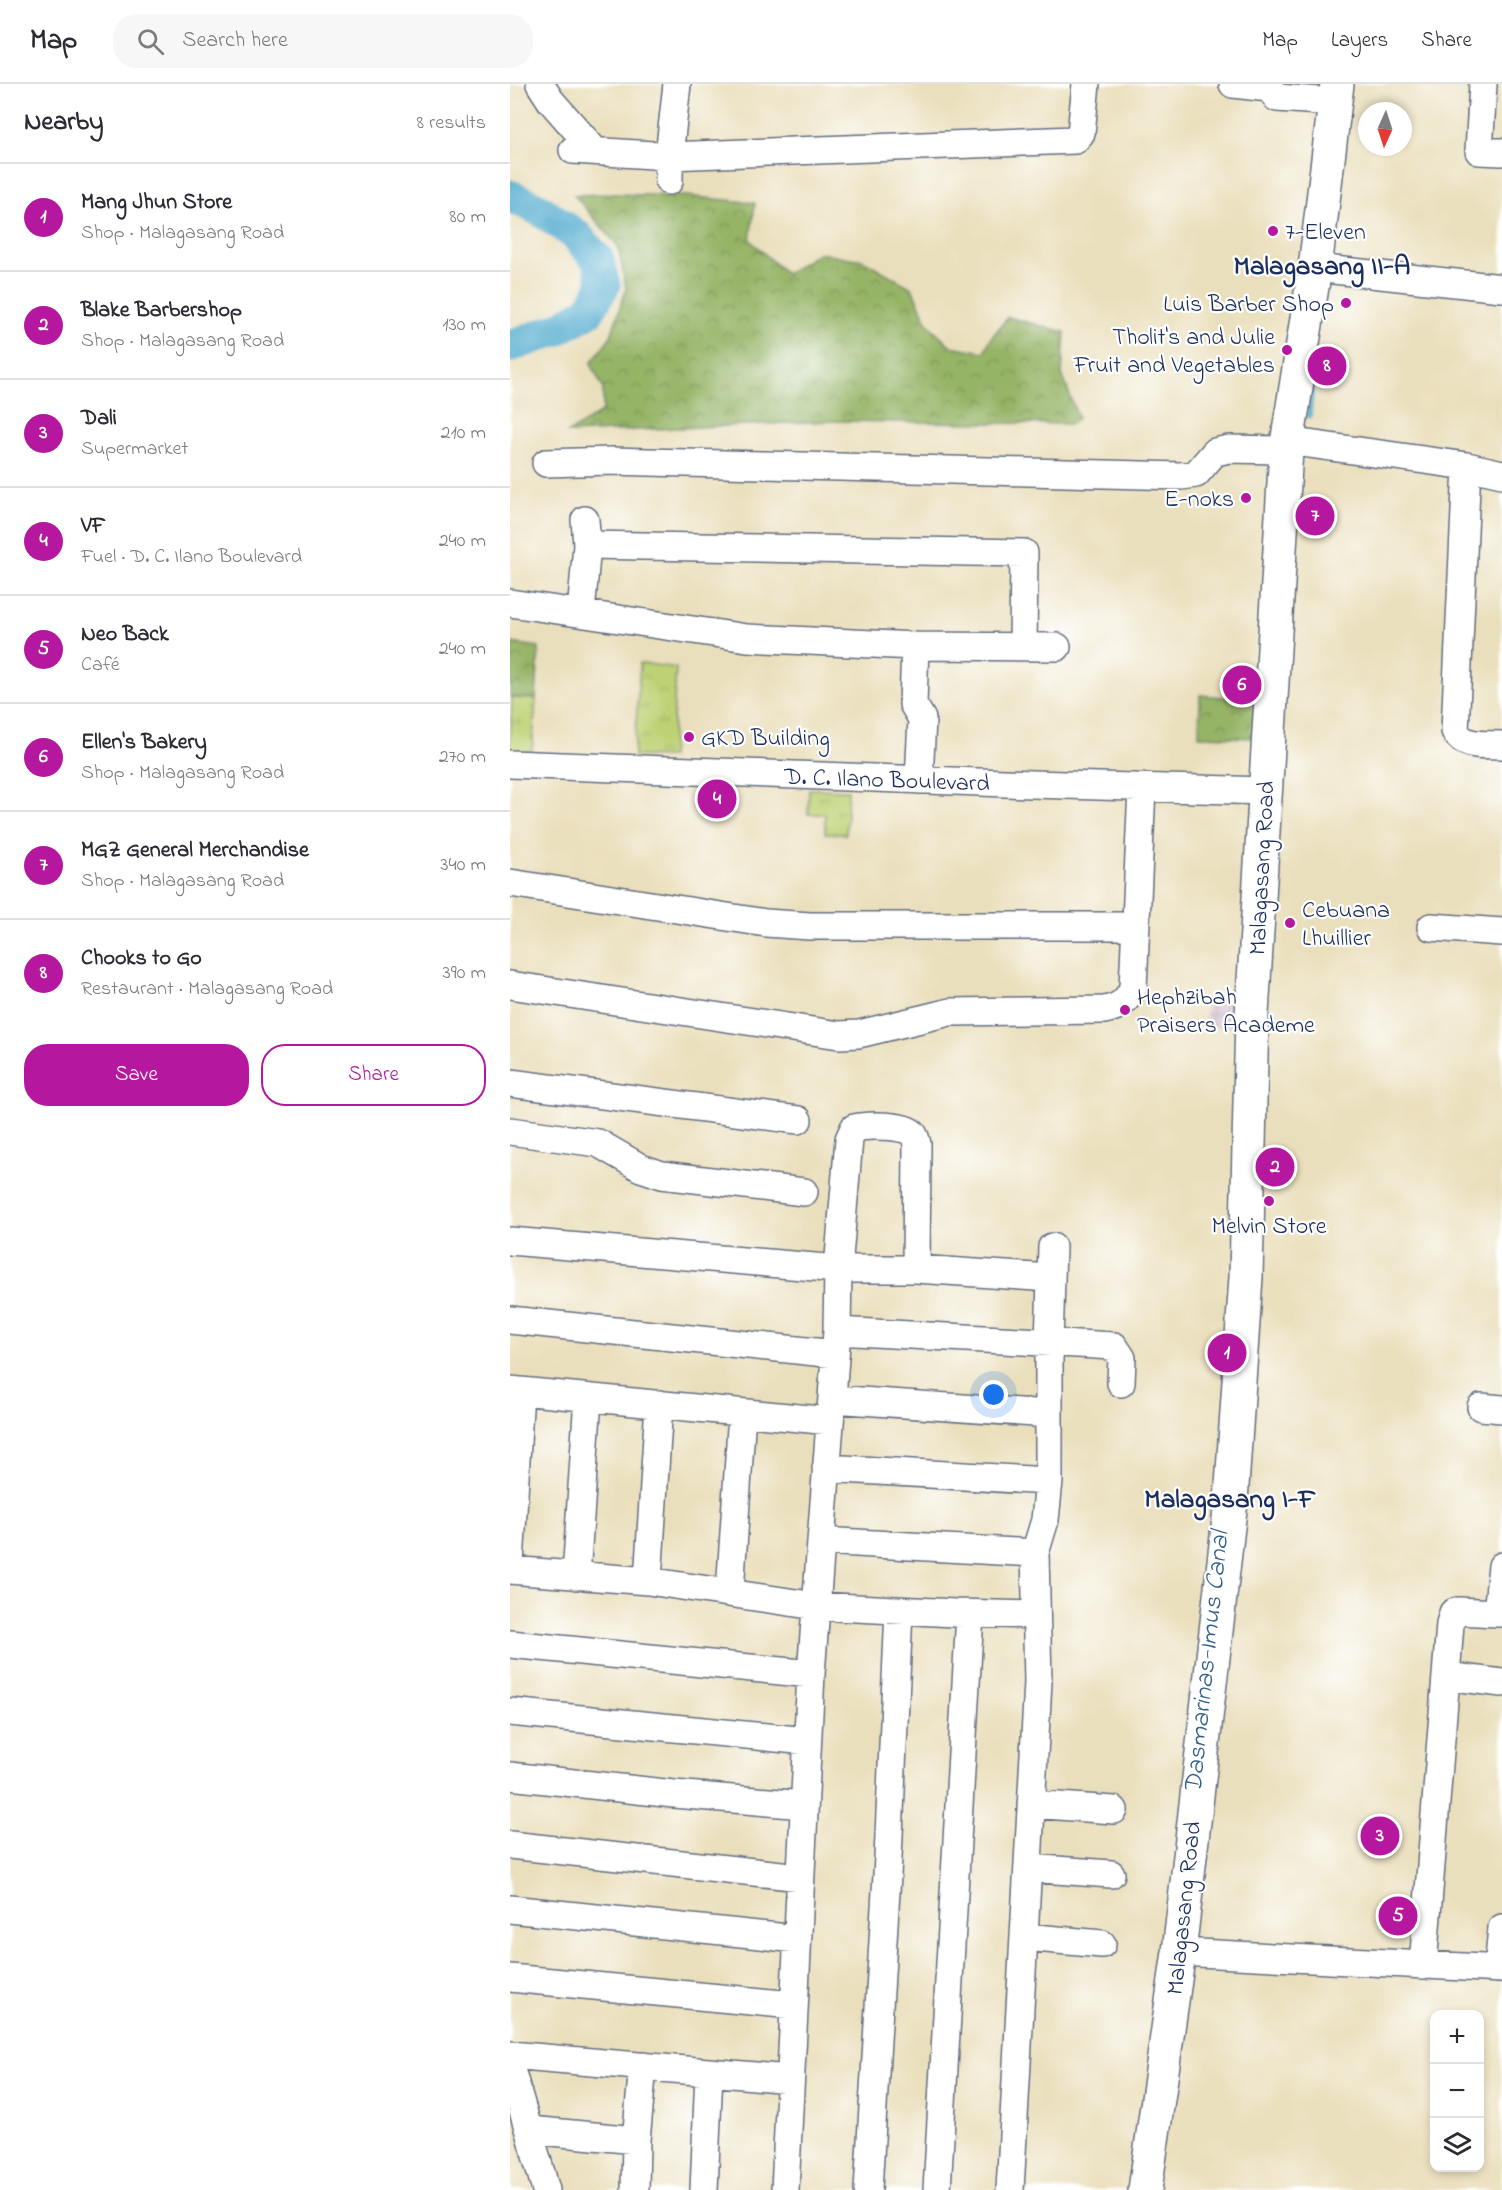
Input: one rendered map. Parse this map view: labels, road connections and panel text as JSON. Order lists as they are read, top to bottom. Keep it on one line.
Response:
{"streets":{"main road":["Malagasang Road"],"street":["D. C. Ilano Boulevard"]},"crossings":[["D. C. Ilano Boulevard","Malagasang Road"]],"districts":["Malagasang II-A","Malagasang I-F"],"water":["Dasmarinas-Imus Canal"],"places":["7-Eleven","Luis Barber Shop","Tholit's and Julie Fruit and Vegetables","E-noks","GKD Building","Cebuana Lhuillier","Hephzibah Praisers Academe","Melvin Store"],"north":"bottom","page":{"header":"Map","search":"Search here","nav":["Map","Layers","Share"],"heading":["Nearby","8 results"],"list":[{"mark":"1","name":"Mang Jhun Store","note":"Shop · Malagasang Road","value":"80 m"},{"mark":"2","name":"Blake Barbershop","note":"Shop · Malagasang Road","value":"130 m"},{"mark":"3","name":"Dali","note":"Supermarket","value":"210 m"},{"mark":"4","name":"VF","note":"Fuel · D. C. Ilano Boulevard","value":"240 m"},{"mark":"5","name":"Neo Back","note":"Café","value":"240 m"},{"mark":"6","name":"Ellen's Bakery","note":"Shop · Malagasang Road","value":"270 m"},{"mark":"7","name":"MGZ General Merchandise","note":"Shop · Malagasang Road","value":"340 m"},{"mark":"8","name":"Chooks to Go","note":"Restaurant · Malagasang Road","value":"390 m"}],"pins":["8","7","6","4","2","1","3","5"],"buttons":["Save","Share"],"map_buttons":["+","−"]}}
